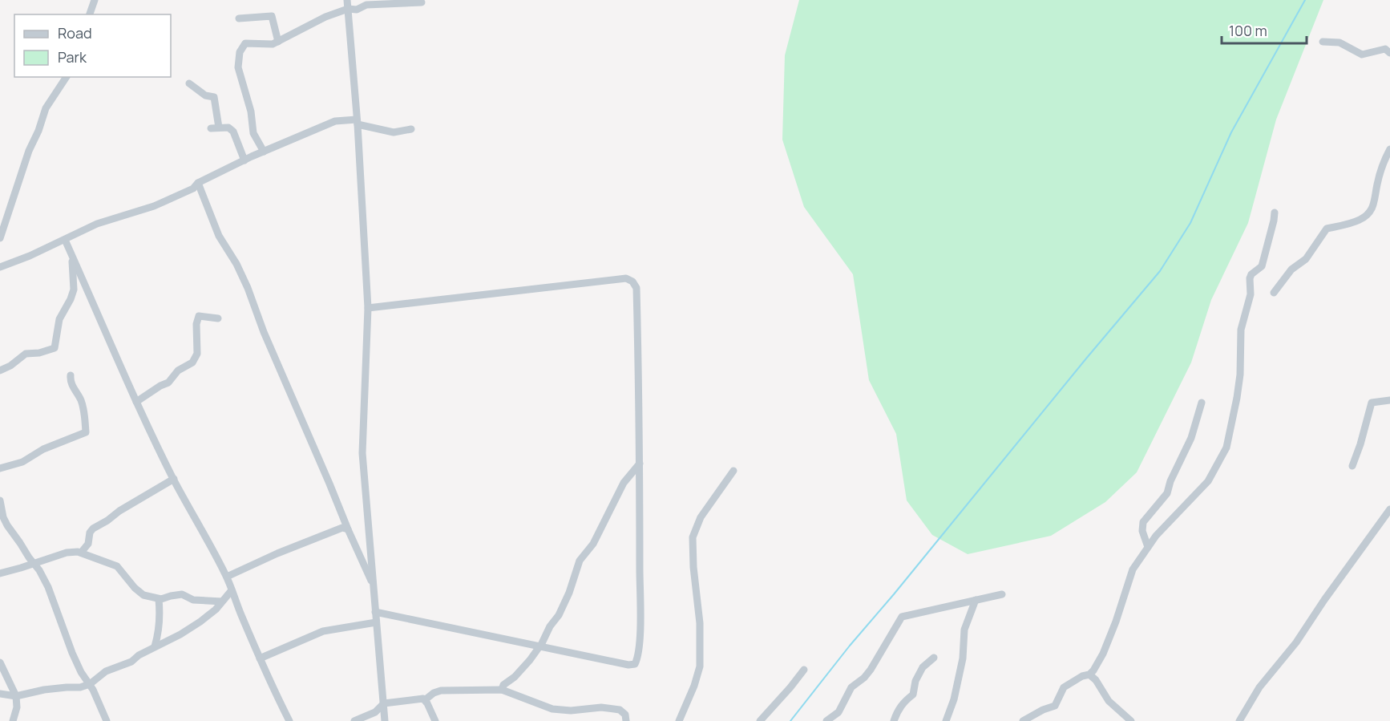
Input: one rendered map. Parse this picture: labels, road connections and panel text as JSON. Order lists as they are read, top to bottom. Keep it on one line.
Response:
{"legend":["Road","Park"],"scale_bar":"100 m"}
